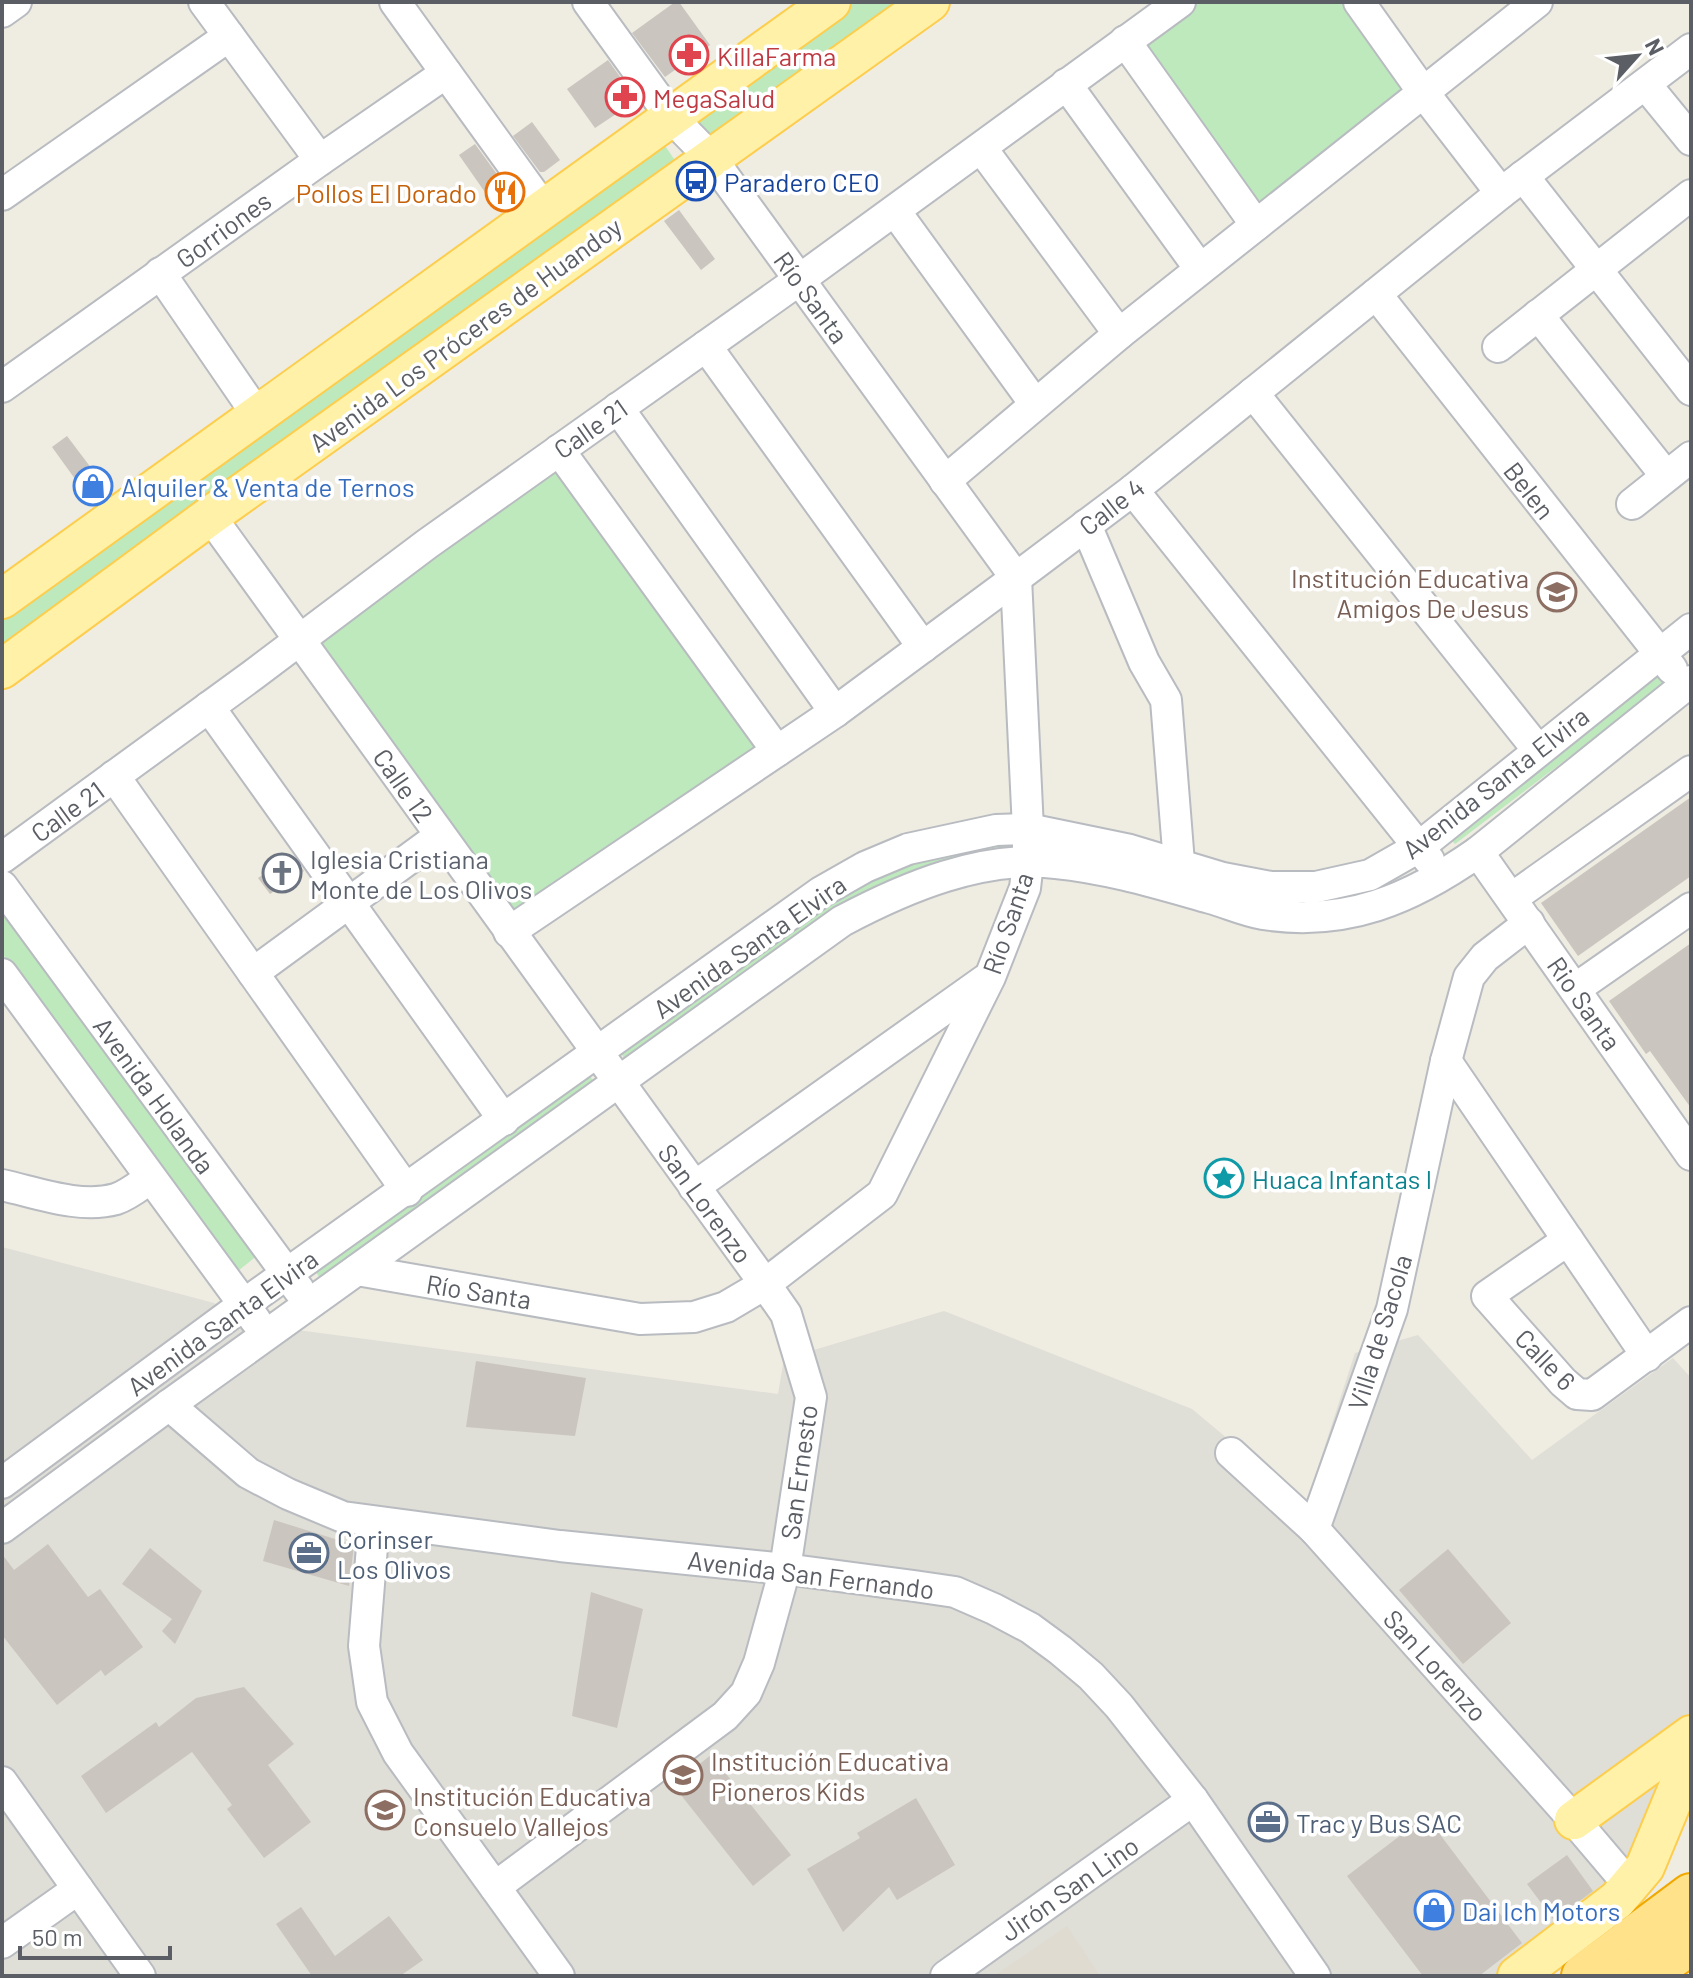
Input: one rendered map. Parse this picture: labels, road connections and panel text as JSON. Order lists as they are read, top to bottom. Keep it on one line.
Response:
{"streets":{"main road":["Avenida Los Próceres de Huandoy"],"street":["Gorriones","Río Santa","Calle 21","Belen","Calle 4","Avenida Santa Elvira","Calle 12","Rio Santa","Avenida Holanda","San Lorenzo","Villa de Sacola","Calle 6","San Ernesto","Avenida San Fernando","Jirón San Lino"]},"crossings":[["Río Santa","Avenida Los Próceres de Huandoy"],["Río Santa","Calle 21"],["Río Santa","Calle 4"],["Río Santa","Avenida Santa Elvira"],["Río Santa","San Lorenzo"],["Avenida Los Próceres de Huandoy","Calle 12"],["Calle 21","Calle 12"],["Belen","Calle 4"],["Belen","Avenida Santa Elvira"],["Calle 4","Calle 12"],["Avenida Santa Elvira","Calle 12"],["Avenida Santa Elvira","Rio Santa"],["Avenida Santa Elvira","Avenida Holanda"],["Avenida Santa Elvira","San Lorenzo"],["Avenida Santa Elvira","Avenida San Fernando"],["Calle 12","San Lorenzo"],["Rio Santa","Villa de Sacola"],["San Lorenzo","Villa de Sacola"],["San Lorenzo","San Ernesto"],["San Ernesto","Avenida San Fernando"],["Avenida San Fernando","Jirón San Lino"]],"places":{"pharmacy":["KillaFarma","MegaSalud"],"bus stop":["Paradero CEO"],"restaurant":["Pollos El Dorado"],"shop":["Alquiler & Venta de Ternos","Dai Ich Motors"],"school or university":["Institución Educativa Amigos De Jesus","Institución Educativa Pioneros Kids","Institución Educativa Consuelo Vallejos"],"church":["Iglesia Cristiana Monte de Los Olivos"],"place":["Huaca Infantas I"],"office":["Corinser Los Olivos","Trac y Bus SAC"]},"scale_bar":"50 m","north":"top right"}
